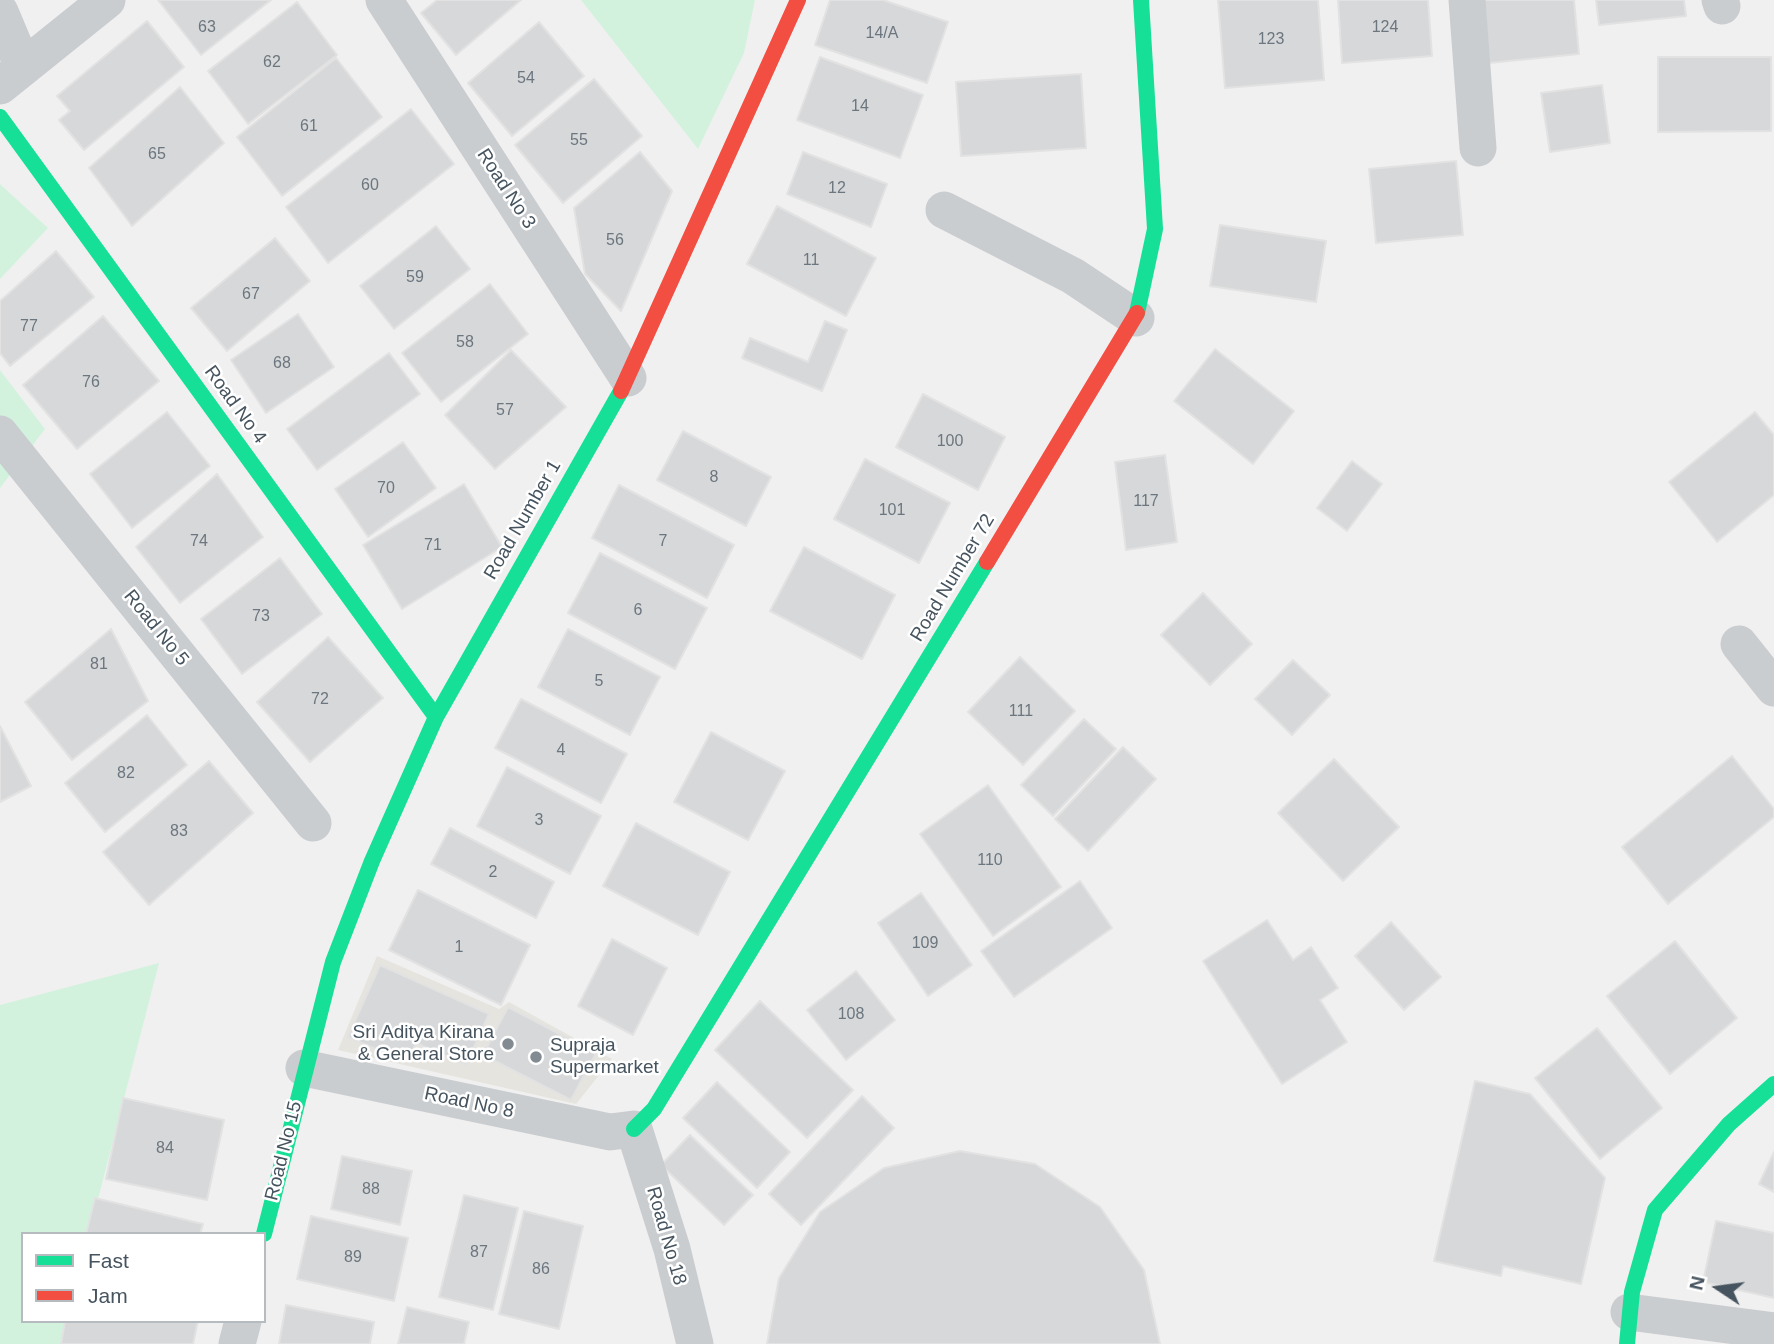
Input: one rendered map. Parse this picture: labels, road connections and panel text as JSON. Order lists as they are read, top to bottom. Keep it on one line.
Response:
{"streets":{"street":["Road No 3","Road No 4","Road Number 1","Road Number 72","Road No 5","Road No 8","Road No 15","Road No 18"]},"crossings":[["Road No 3","Road Number 1"],["Road No 4","Road Number 1"],["Road Number 1","Road No 8"],["Road Number 1","Road No 15"],["Road Number 72","Road No 8"],["Road Number 72","Road No 18"],["Road No 8","Road No 15"],["Road No 8","Road No 18"]],"places":["Sri Aditya Kirana & General Store","Supraja Supermarket"],"house_numbers":["63","124","14/A","123","62","54","14","61","55","65","60","12","56","11","59","67","77","58","68","76","57","100","8","70","117","101","74","7","71","6","73","81","5","72","111","4","82","3","83","110","2","109","1","108","84","88","87","89","86"],"legend":["Fast","Jam"],"north":"left"}
